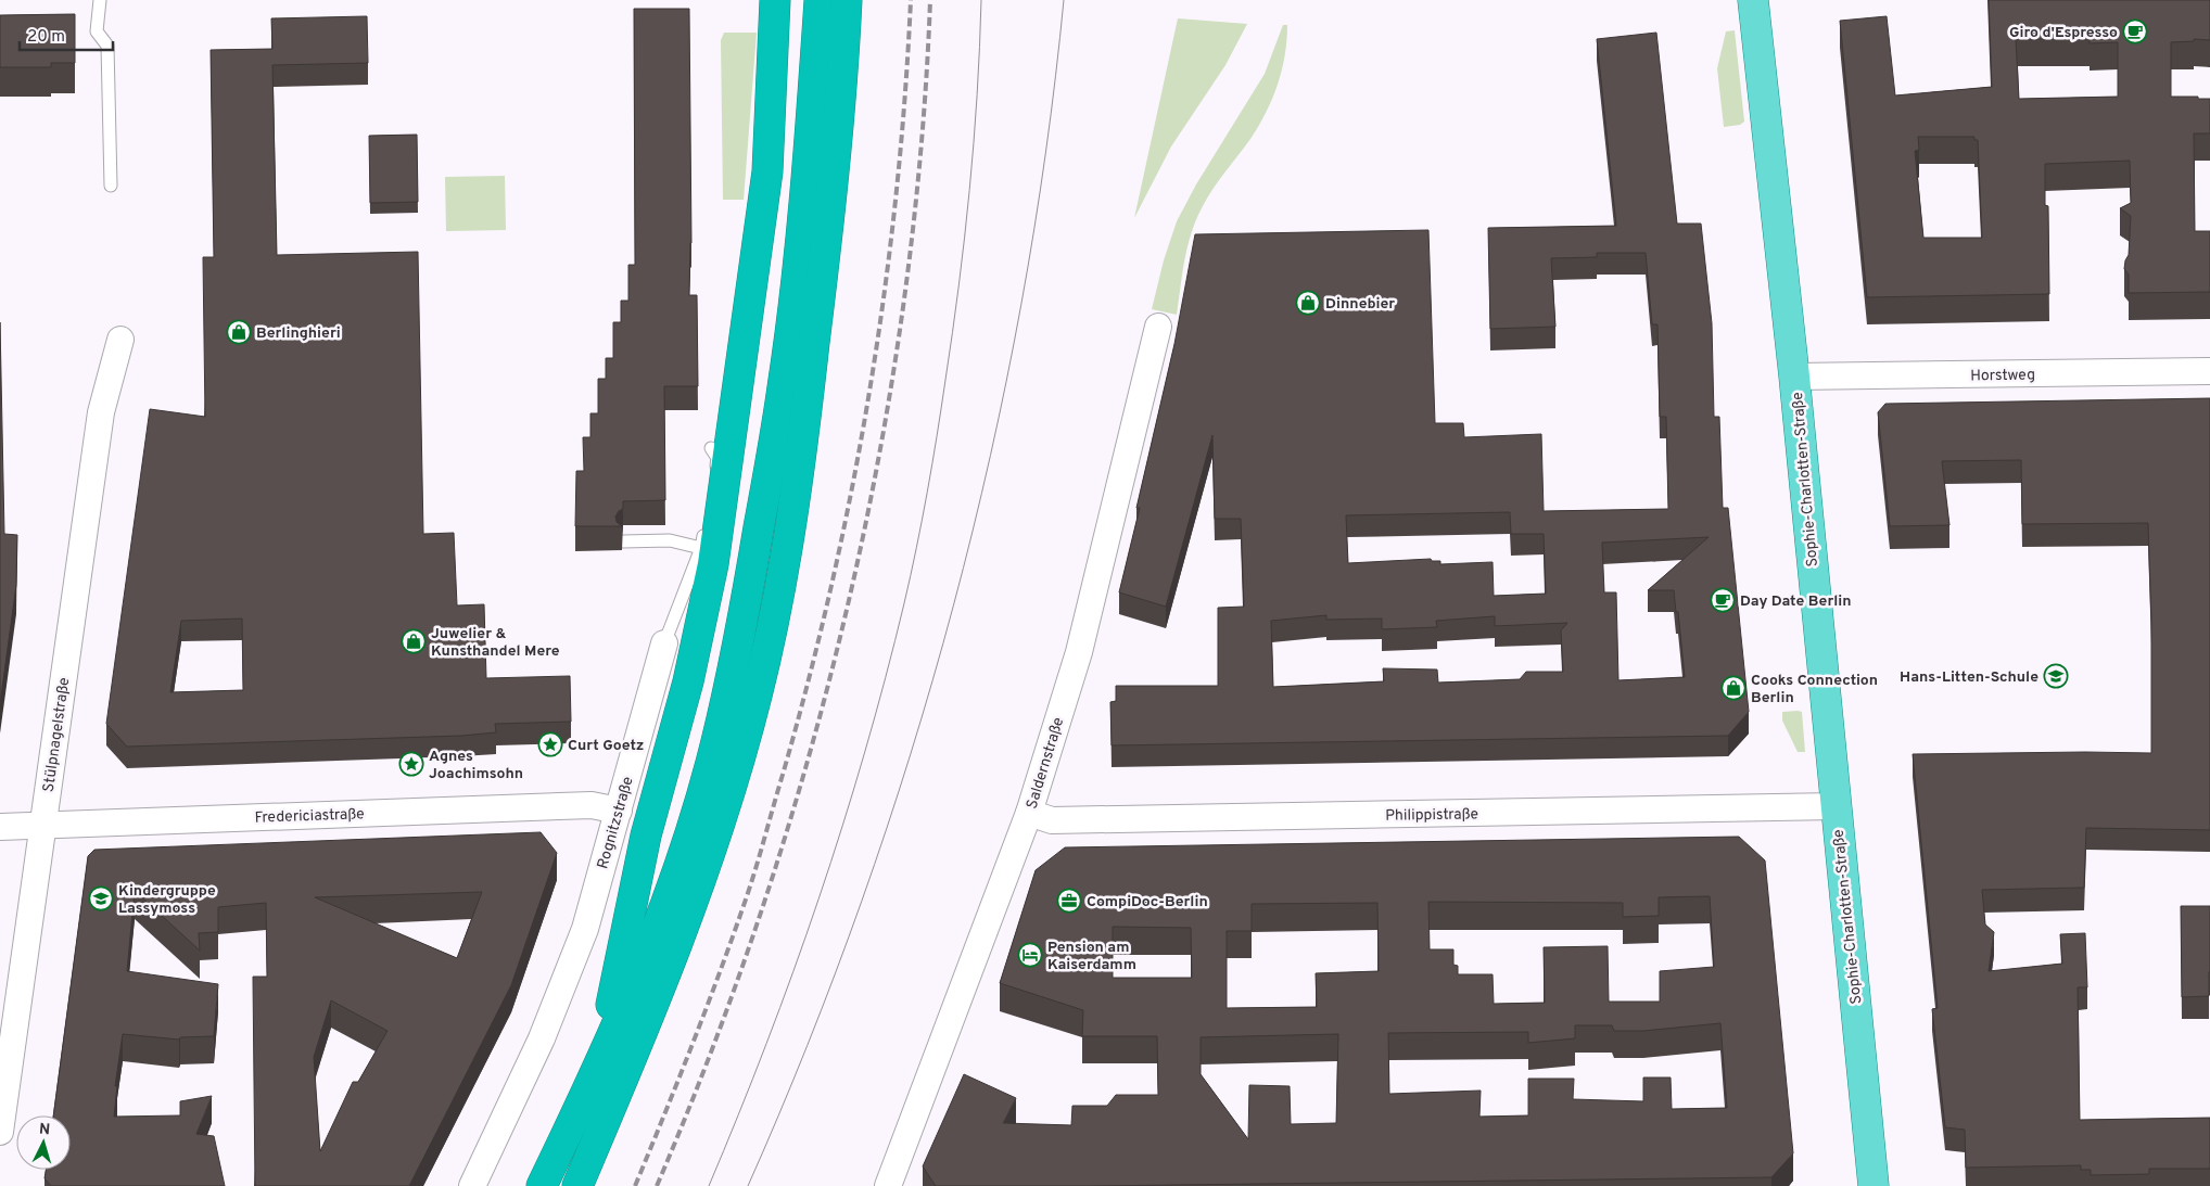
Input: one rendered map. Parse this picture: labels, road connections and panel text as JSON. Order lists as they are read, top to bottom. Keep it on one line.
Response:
{"streets":{"main road":["Sophie-Charlotten-Straße"],"street":["Horstweg","Stülpnagelstraße","Saldernstraße","Philippistraße","Fredericiastraße","Rognitzstraße"]},"crossings":[["Horstweg","Sophie-Charlotten-Straße"],["Sophie-Charlotten-Straße","Philippistraße"],["Stülpnagelstraße","Fredericiastraße"],["Saldernstraße","Philippistraße"],["Fredericiastraße","Rognitzstraße"]],"places":{"cafe":["Giro d'Espresso","Day Date Berlin"],"shop":["Dinnebier","Berlinghieri","Juwelier & Kunsthandel Mere","Cooks Connection Berlin"],"school or university":["Hans-Litten-Schule","Kindergruppe Lassymoss"],"place":["Curt Goetz","Agnes Joachimsohn"],"office":["CompiDoc-Berlin"],"hotel":["Pension am Kaiserdamm"]},"scale_bar":"20 m","north":"top"}
